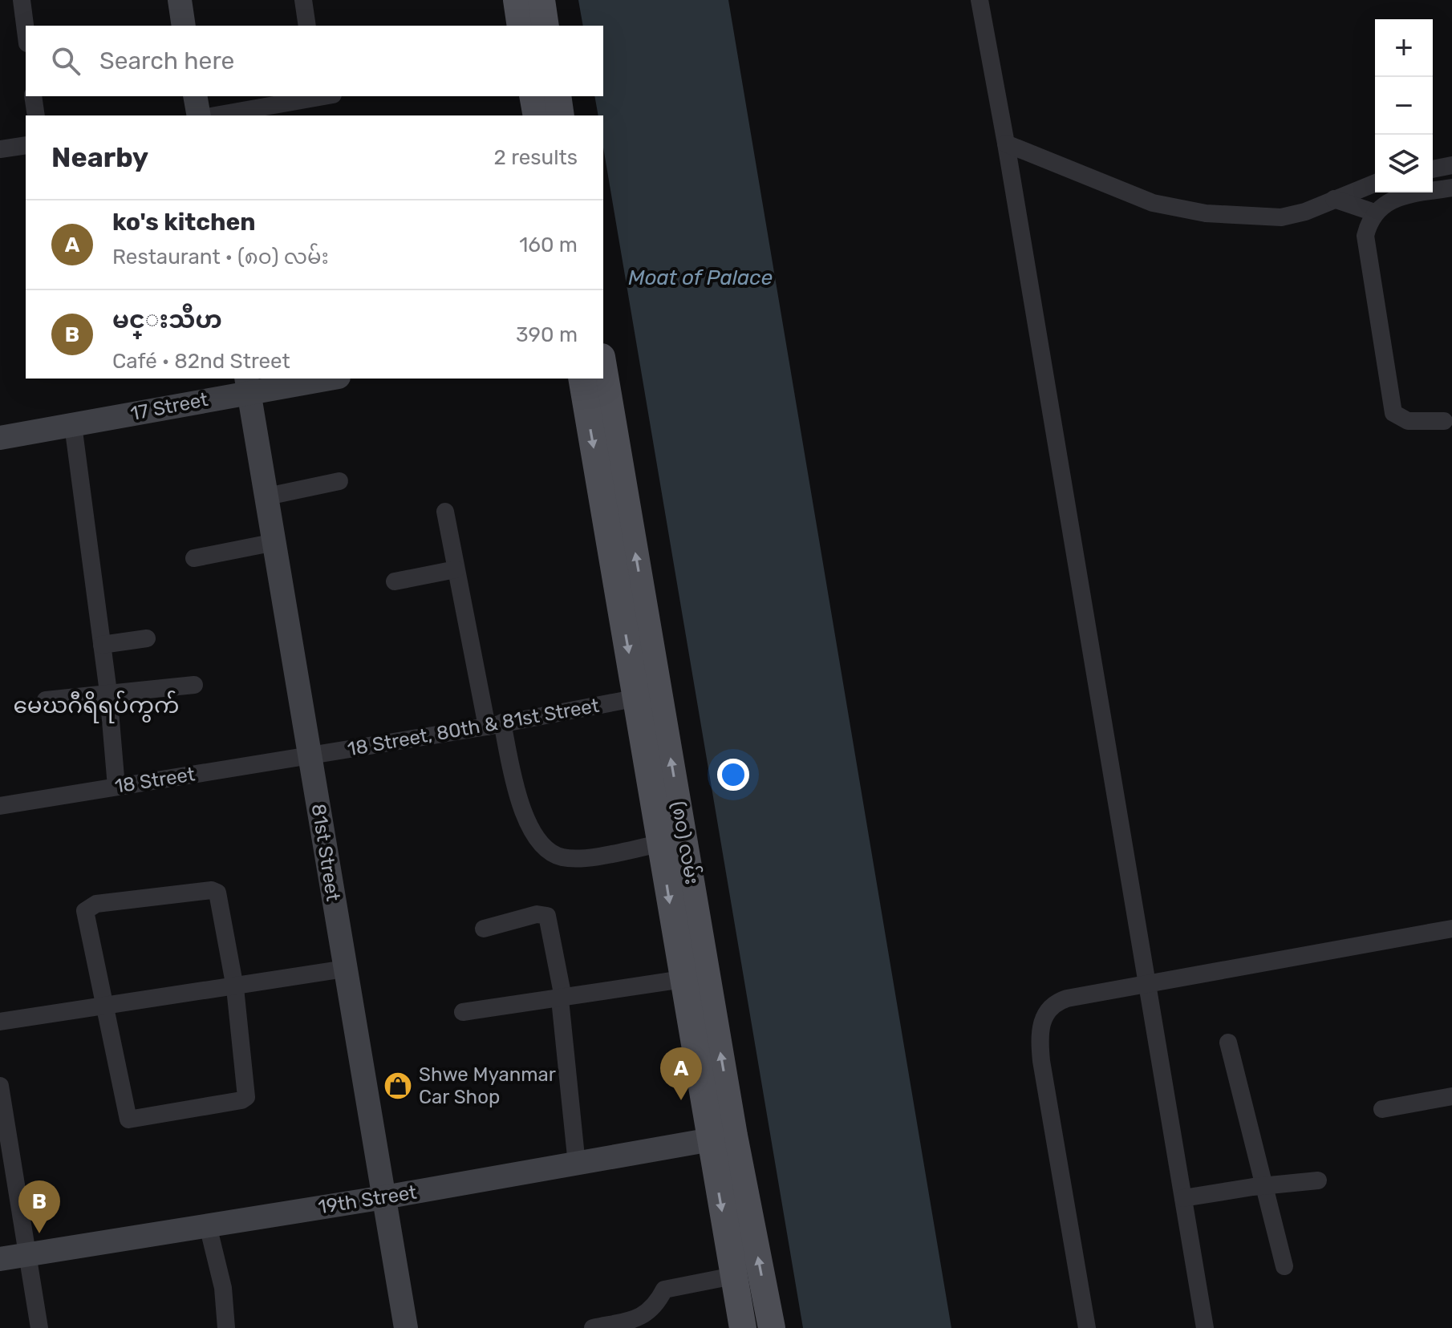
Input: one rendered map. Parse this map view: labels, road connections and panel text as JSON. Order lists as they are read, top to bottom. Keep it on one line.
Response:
{"streets":{"main road":["(၈၀) လမ်း"],"street":["17 Street","18 Street, 80th & 81st Street","18 Street","81st Street","19th Street"]},"crossings":[["17 Street","81st Street"],["18 Street, 80th & 81st Street","18 Street"],["18 Street, 80th & 81st Street","(၈၀) လမ်း"],["18 Street, 80th & 81st Street","81st Street"],["18 Street","81st Street"],["(၈၀) လမ်း","19th Street"],["81st Street","19th Street"]],"districts":["မေဃဂီရိရပ်ကွက်"],"water":["Moat of Palace"],"places":{"shop":["Shwe Myanmar Car Shop"]},"page":{"map_buttons":["+","−"],"search":"Search here","heading":["Nearby","2 results"],"list":[{"mark":"A","name":"ko's kitchen","note":"Restaurant · (၈၀) လမ်း","value":"160 m"},{"mark":"B","name":"မင္းသီဟ","note":"Café · 82nd Street","value":"390 m"}],"pins":["A","B"]}}
